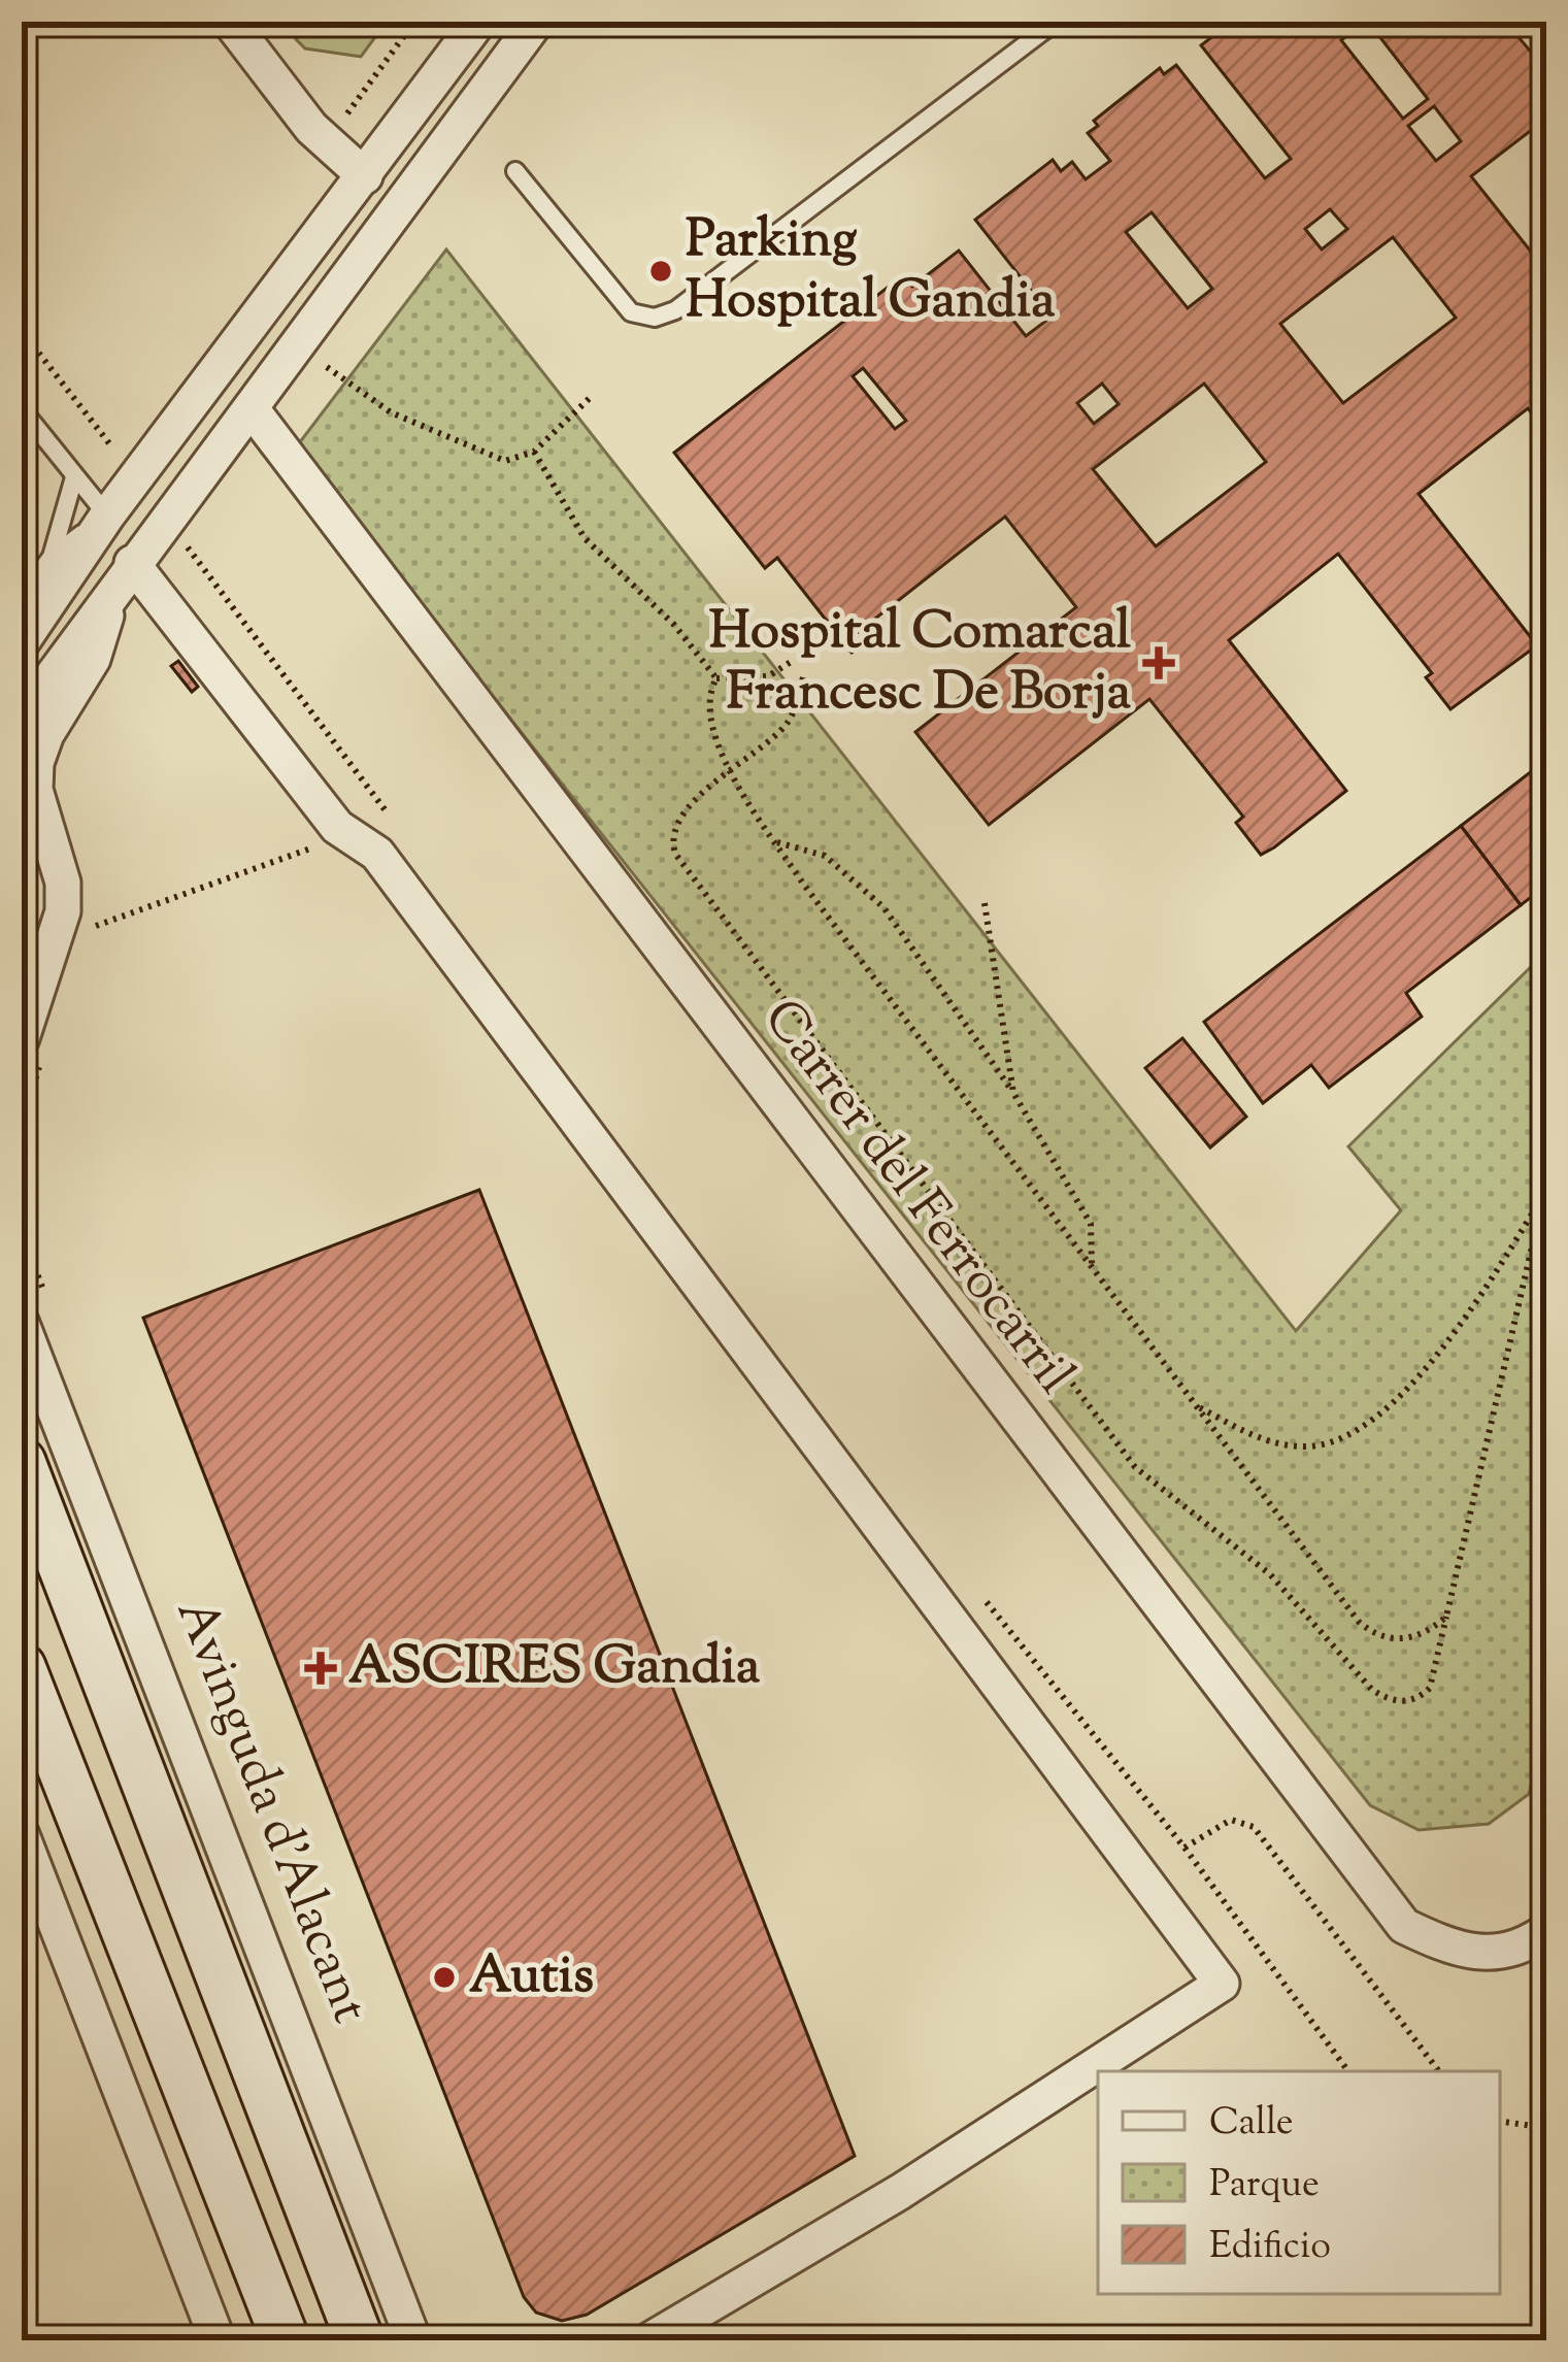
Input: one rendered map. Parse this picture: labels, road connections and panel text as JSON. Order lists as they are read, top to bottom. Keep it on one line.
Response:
{"streets":{"main road":["Avinguda d'Alacant"],"street":["Carrer del Ferrocarril"]},"places":{"other":["Parking Hospital Gandia","Autis"],"health":["Hospital Comarcal Francesc De Borja","ASCIRES Gandia"]},"legend":["Calle","Parque","Edificio"]}
